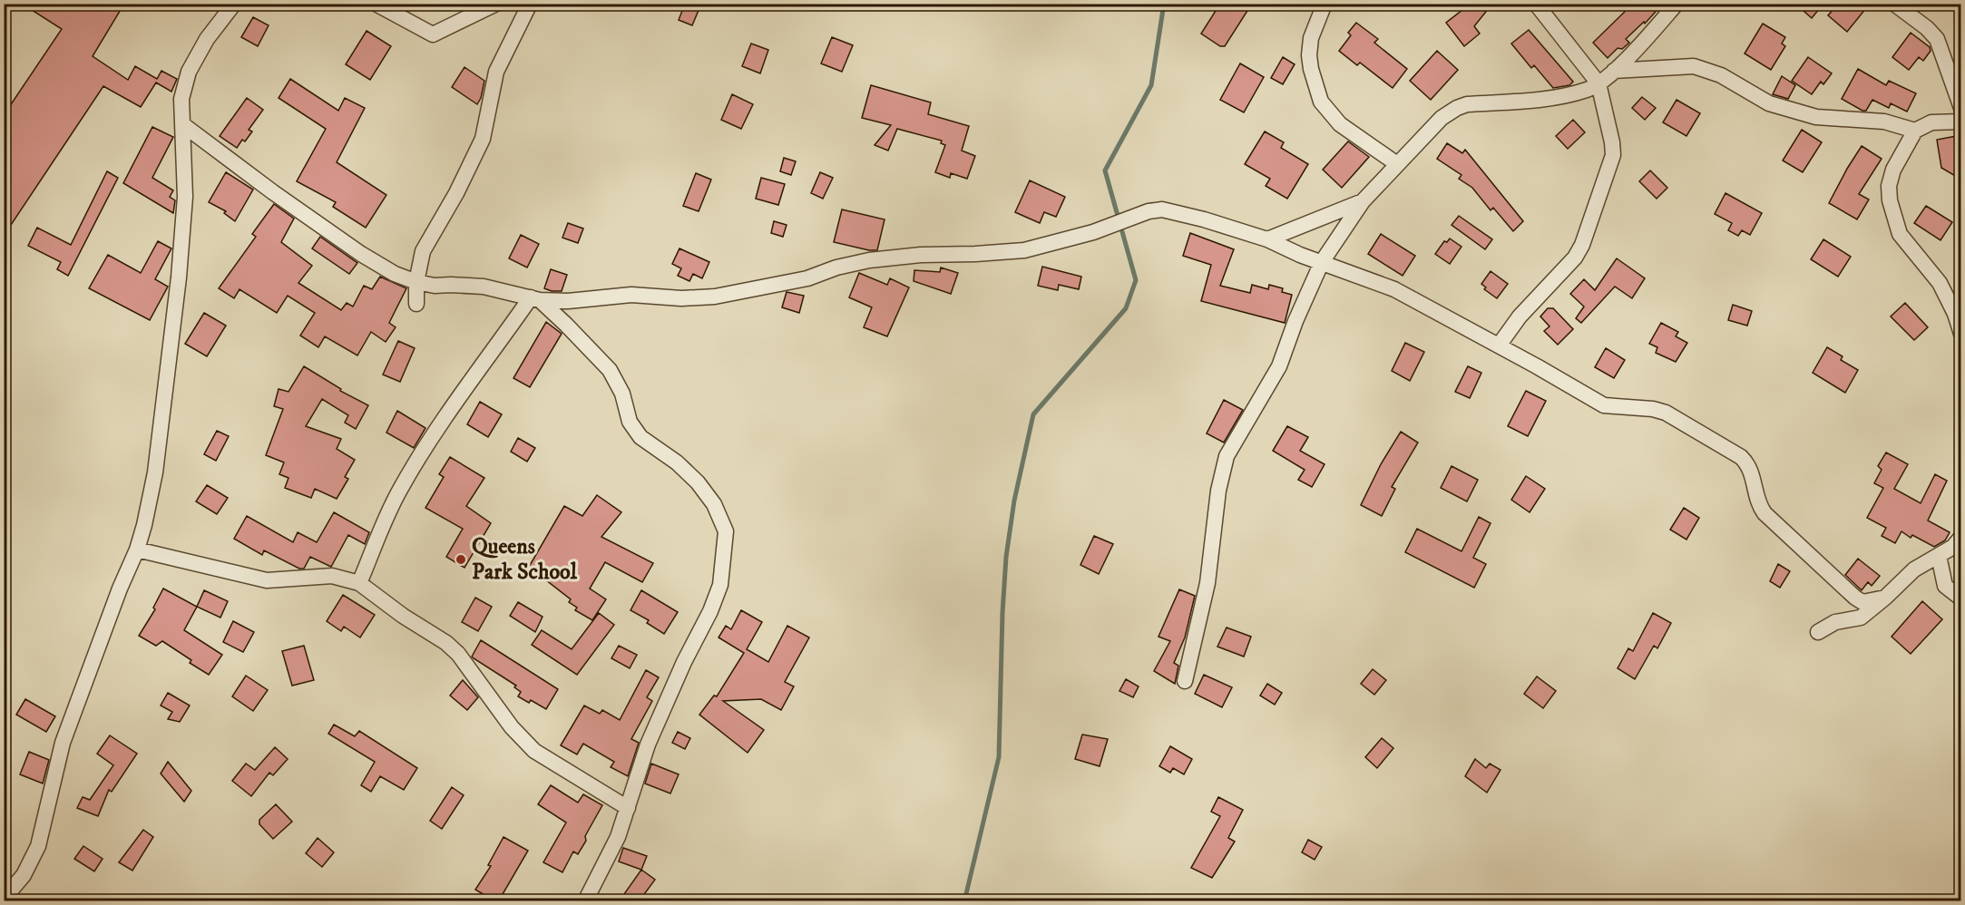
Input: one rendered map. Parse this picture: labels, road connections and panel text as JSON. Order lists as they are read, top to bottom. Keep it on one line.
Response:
{"places":["Queens Park School"]}
